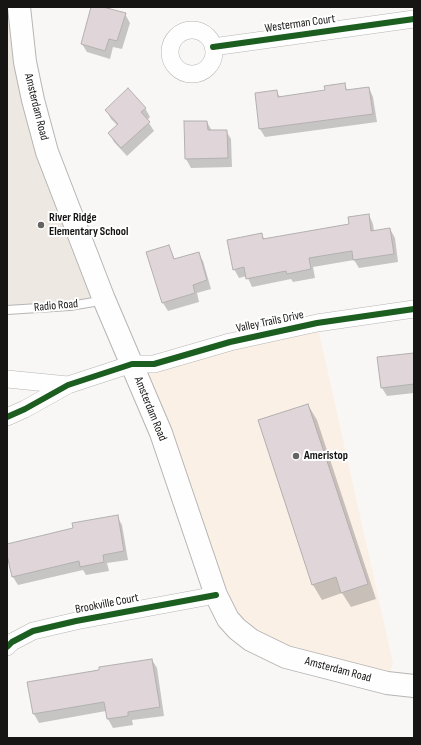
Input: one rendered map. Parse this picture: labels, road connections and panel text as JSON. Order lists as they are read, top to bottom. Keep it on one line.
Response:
{"streets":{"main road":["Amsterdam Road"],"street":["Westerman Court","Valley Trails Drive","Brookville Court"],"lane":["Radio Road"]},"crossings":[["Amsterdam Road","Radio Road"],["Amsterdam Road","Valley Trails Drive"],["Amsterdam Road","Brookville Court"]],"places":["River Ridge Elementary School","Ameristop"]}
